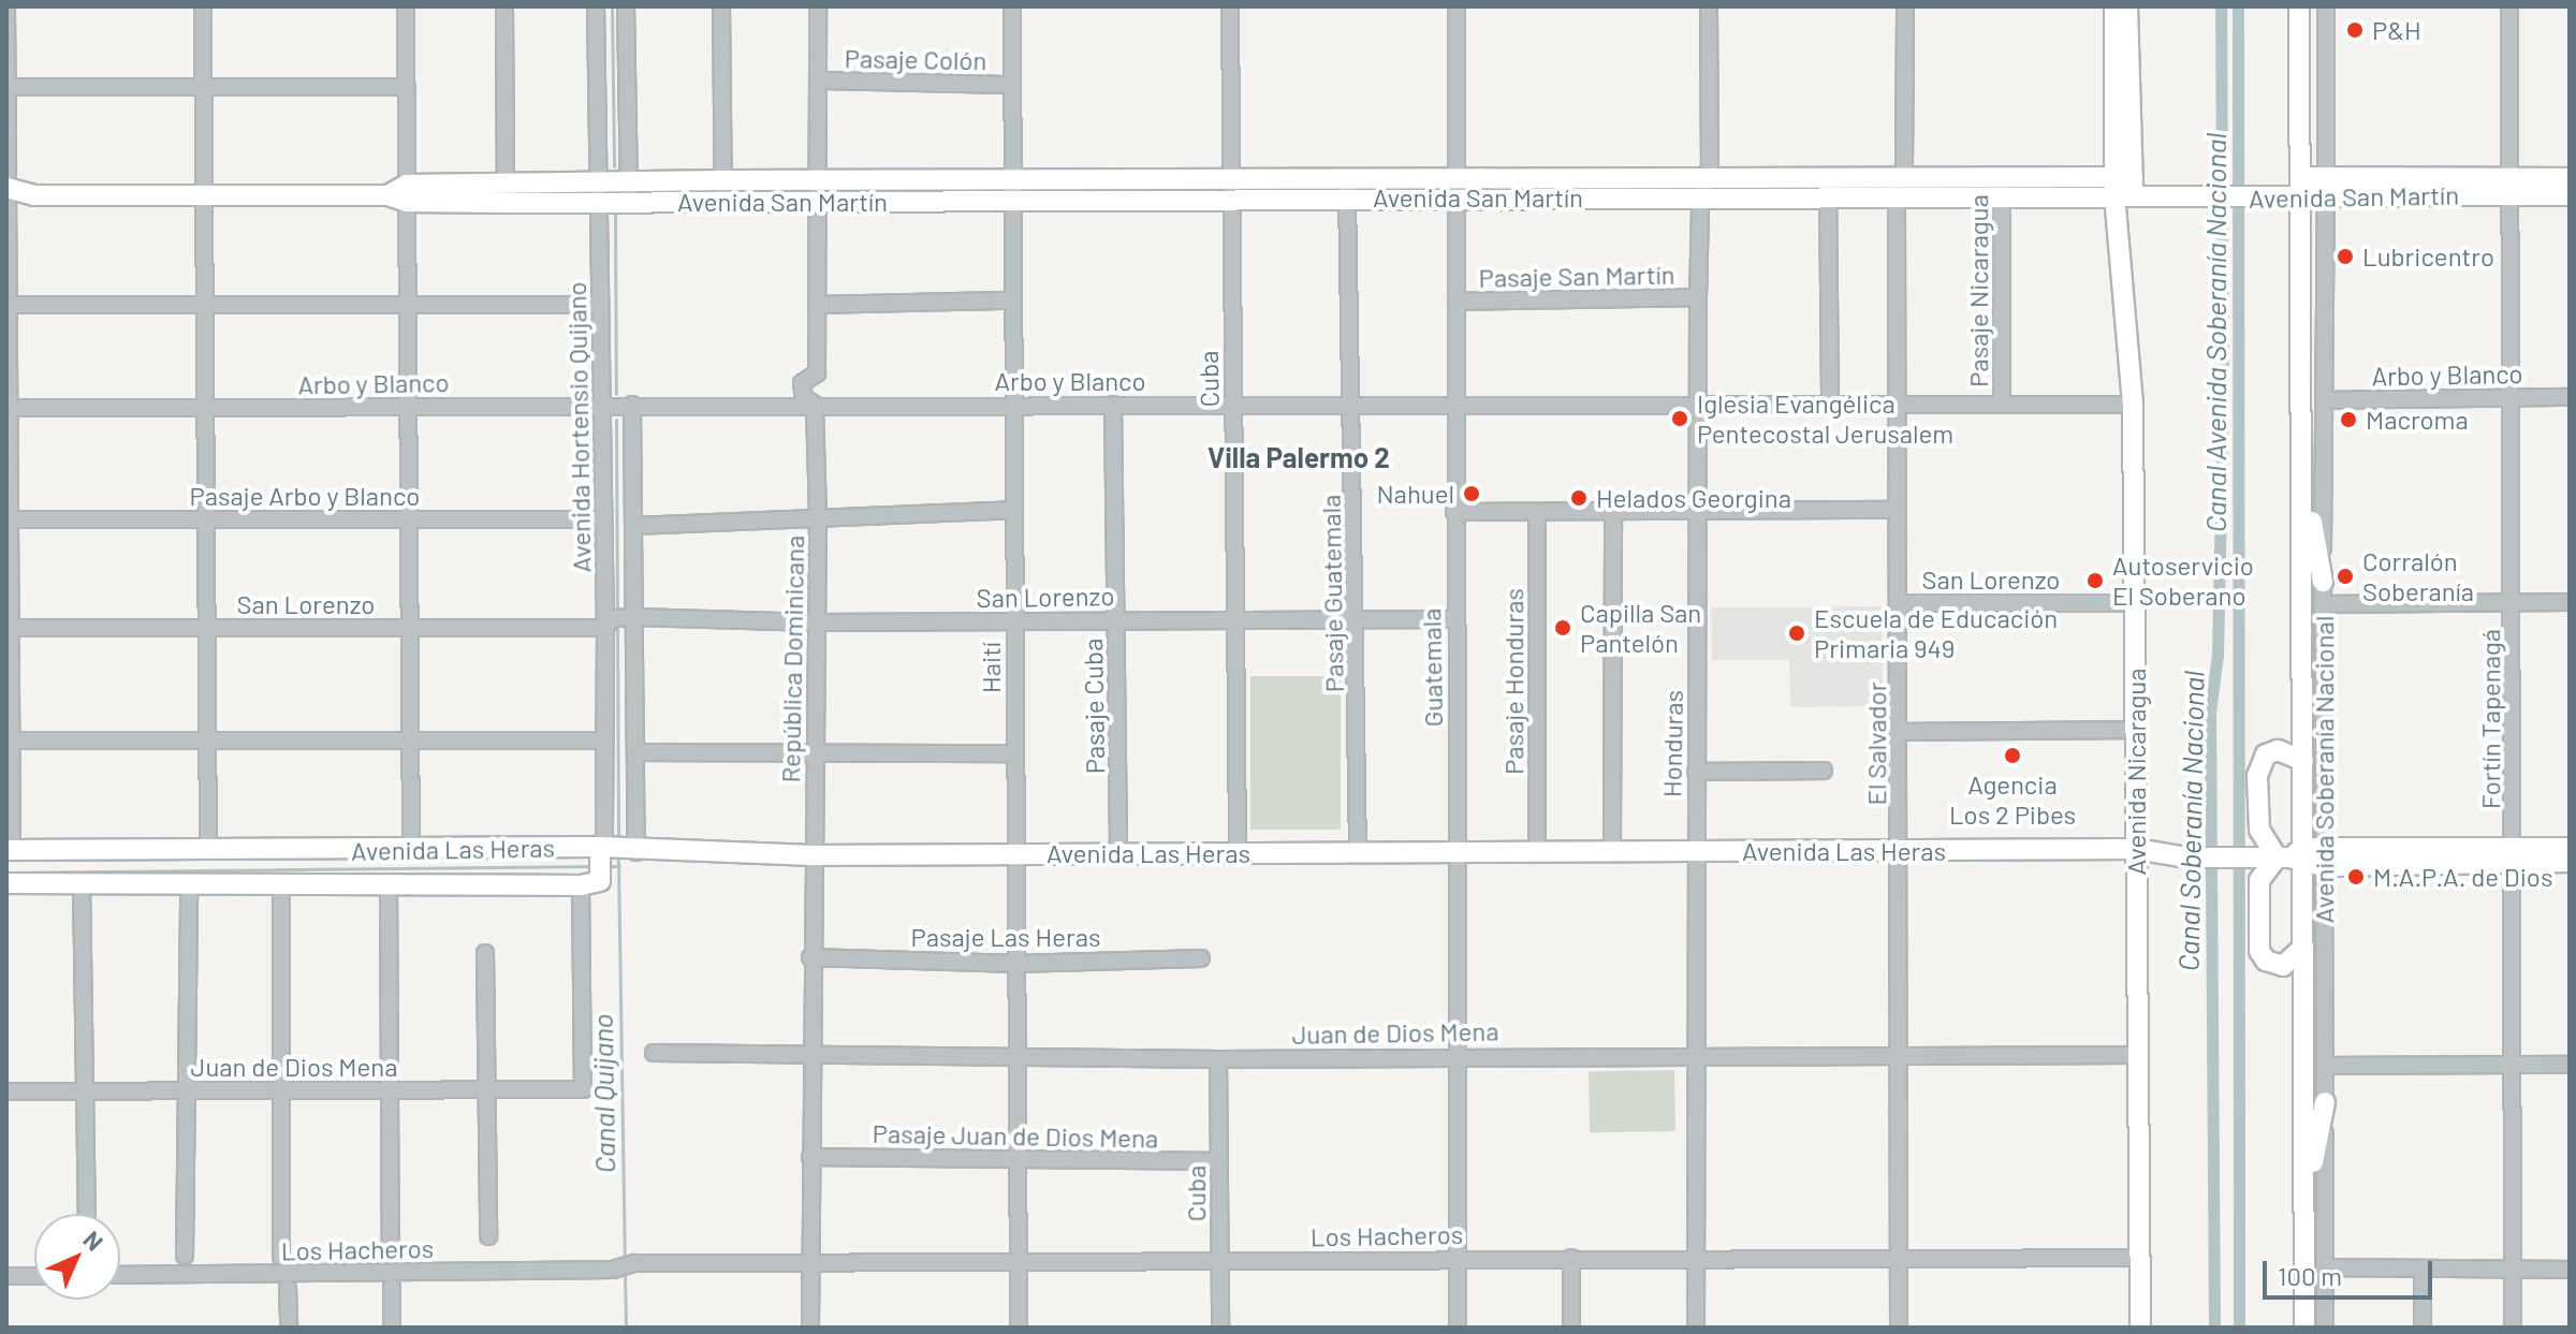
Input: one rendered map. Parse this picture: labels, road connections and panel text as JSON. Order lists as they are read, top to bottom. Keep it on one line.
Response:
{"streets":{"main road":["Avenida San Martín","Avenida Soberanía Nacional","Avenida Nicaragua","Avenida Las Heras"],"street":["Pasaje Colón","Pasaje San Martín","Pasaje Nicaragua","Arbo y Blanco","Cuba","Avenida Hortensio Quijano","Pasaje Arbo y Blanco","San Lorenzo","Pasaje Guatemala","República Dominicana","Haití","Guatemala","Pasaje Honduras","Pasaje Cuba","Fortín Tapenagá","Honduras","El Salvador","Pasaje Las Heras","Juan de Dios Mena","Pasaje Juan de Dios Mena","Los Hacheros"]},"crossings":[["Pasaje Colón","República Dominicana"],["Pasaje Colón","Haití"],["Avenida San Martín","Pasaje Nicaragua"],["Avenida San Martín","Cuba"],["Avenida San Martín","Avenida Hortensio Quijano"],["Avenida San Martín","Pasaje Guatemala"],["Avenida San Martín","República Dominicana"],["Avenida San Martín","Haití"],["Avenida San Martín","Guatemala"],["Avenida San Martín","Fortín Tapenagá"],["Avenida San Martín","Honduras"],["Avenida San Martín","El Salvador"],["Avenida San Martín","Avenida Soberanía Nacional"],["Avenida San Martín","Avenida Nicaragua"],["Pasaje San Martín","Guatemala"],["Pasaje San Martín","Honduras"],["Pasaje Nicaragua","Arbo y Blanco"],["Arbo y Blanco","Cuba"],["Arbo y Blanco","Avenida Hortensio Quijano"],["Arbo y Blanco","Pasaje Guatemala"],["Arbo y Blanco","República Dominicana"],["Arbo y Blanco","Haití"],["Arbo y Blanco","Guatemala"],["Arbo y Blanco","Pasaje Cuba"],["Arbo y Blanco","Fortín Tapenagá"],["Arbo y Blanco","Honduras"],["Arbo y Blanco","El Salvador"],["Arbo y Blanco","Avenida Soberanía Nacional"],["Arbo y Blanco","Avenida Nicaragua"],["Cuba","San Lorenzo"],["Cuba","Avenida Las Heras"],["Cuba","Juan de Dios Mena"],["Cuba","Pasaje Juan de Dios Mena"],["Cuba","Los Hacheros"],["Avenida Hortensio Quijano","Pasaje Arbo y Blanco"],["Avenida Hortensio Quijano","San Lorenzo"],["Avenida Hortensio Quijano","Avenida Las Heras"],["San Lorenzo","Pasaje Guatemala"],["San Lorenzo","República Dominicana"],["San Lorenzo","Haití"],["San Lorenzo","Guatemala"],["San Lorenzo","Pasaje Cuba"],["San Lorenzo","El Salvador"],["San Lorenzo","Avenida Nicaragua"],["Pasaje Guatemala","Avenida Las Heras"],["República Dominicana","Avenida Las Heras"],["República Dominicana","Pasaje Las Heras"],["República Dominicana","Juan de Dios Mena"],["República Dominicana","Pasaje Juan de Dios Mena"],["República Dominicana","Los Hacheros"],["Haití","Avenida Las Heras"],["Haití","Pasaje Las Heras"],["Haití","Juan de Dios Mena"],["Haití","Pasaje Juan de Dios Mena"],["Haití","Los Hacheros"],["Guatemala","Avenida Las Heras"],["Guatemala","Juan de Dios Mena"],["Guatemala","Los Hacheros"],["Pasaje Honduras","Avenida Las Heras"],["Pasaje Cuba","Avenida Las Heras"],["Fortín Tapenagá","Avenida Las Heras"],["Honduras","Avenida Las Heras"],["Honduras","Juan de Dios Mena"],["Honduras","Los Hacheros"],["El Salvador","Avenida Las Heras"],["El Salvador","Juan de Dios Mena"],["El Salvador","Los Hacheros"],["Avenida Soberanía Nacional","Avenida Las Heras"],["Avenida Nicaragua","Avenida Las Heras"],["Avenida Nicaragua","Juan de Dios Mena"],["Avenida Nicaragua","Los Hacheros"],["Avenida Las Heras","Juan de Dios Mena"]],"districts":["Villa Palermo 2"],"water":["Canal Avenida Soberanía Nacional","Canal Soberanía Nacional","Canal Quijano"],"places":["P&H","Lubricentro","Iglesia Evangélica Pentecostal Jerusalem","Macroma","Nahuel","Helados Georgina","Corralón Soberanía","Autoservicio El Soberano","Capilla San Pantelón","Escuela de Educación Primaria 949","Agencia Los 2 Pibes","M.A.P.A. de Dios"],"scale_bar":"100 m","north":"top right"}
